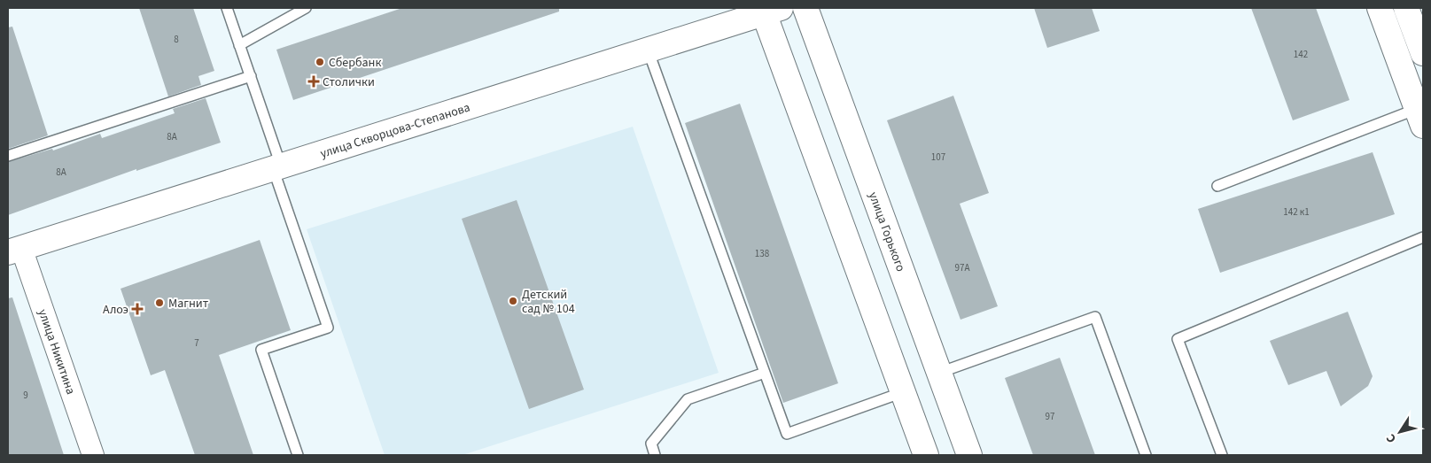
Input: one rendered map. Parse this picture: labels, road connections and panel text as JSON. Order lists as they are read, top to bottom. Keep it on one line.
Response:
{"streets":{"main road":["улица Скворцова-Степанова","улица Горького"],"street":["улица Никитина"]},"crossings":[["улица Скворцова-Степанова","улица Никитина"]],"places":{"other":["Сбербанк","Детский сад № 104","Магнит"],"health":["Столички","Алоэ"]},"house_numbers":["8","142","8А","107","8А","142 к1","138","97А","7","9","97"],"north":"bottom left"}
